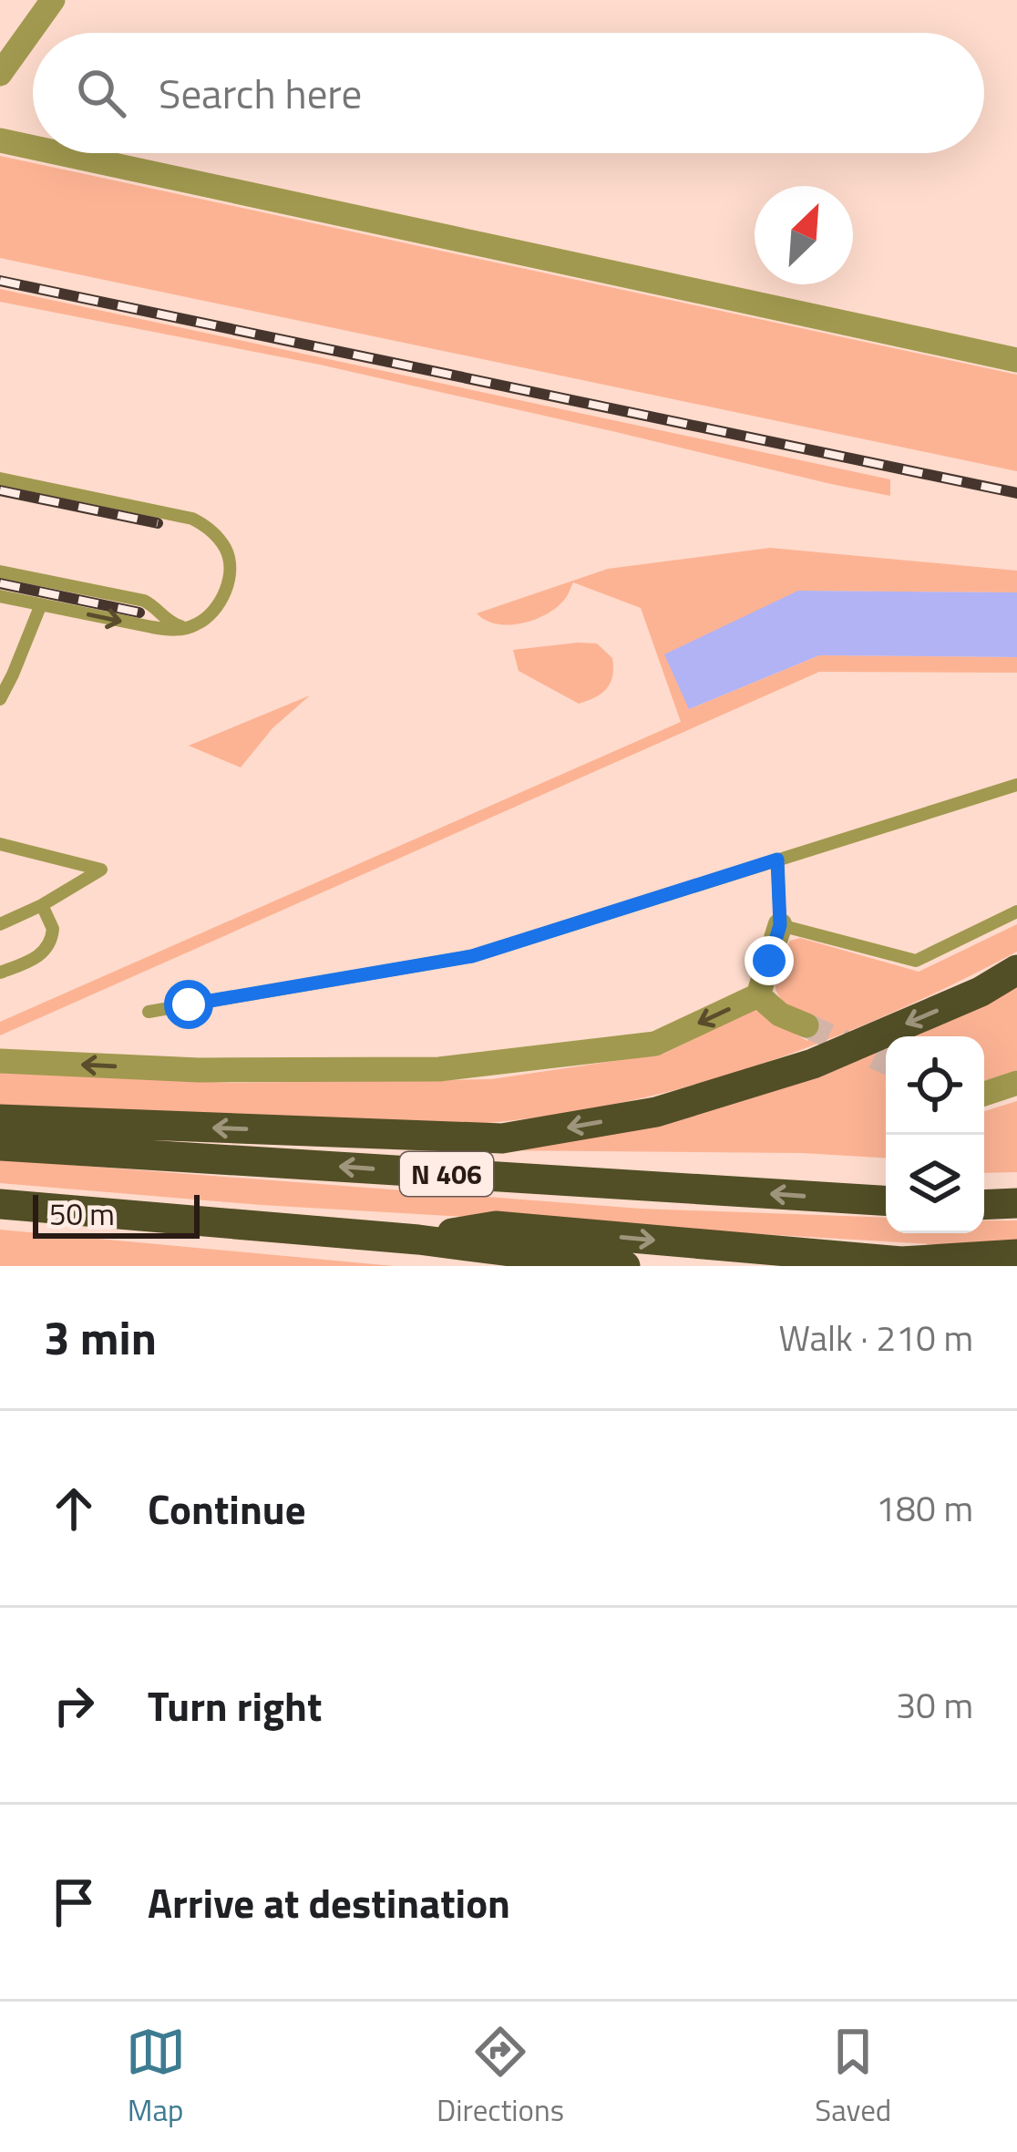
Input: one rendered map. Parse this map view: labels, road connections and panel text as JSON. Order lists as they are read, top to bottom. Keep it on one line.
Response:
{"streets":{"highway":["N 406"]},"scale_bar":"50 m","north":"top right","page":{"search":"Search here","scale":"50 m","heading":["3 min","Walk · 210 m"],"list":[["Continue","180 m"],["Turn right","30 m"],"Arrive at destination"],"nav":["Map","Directions","Saved"]}}
